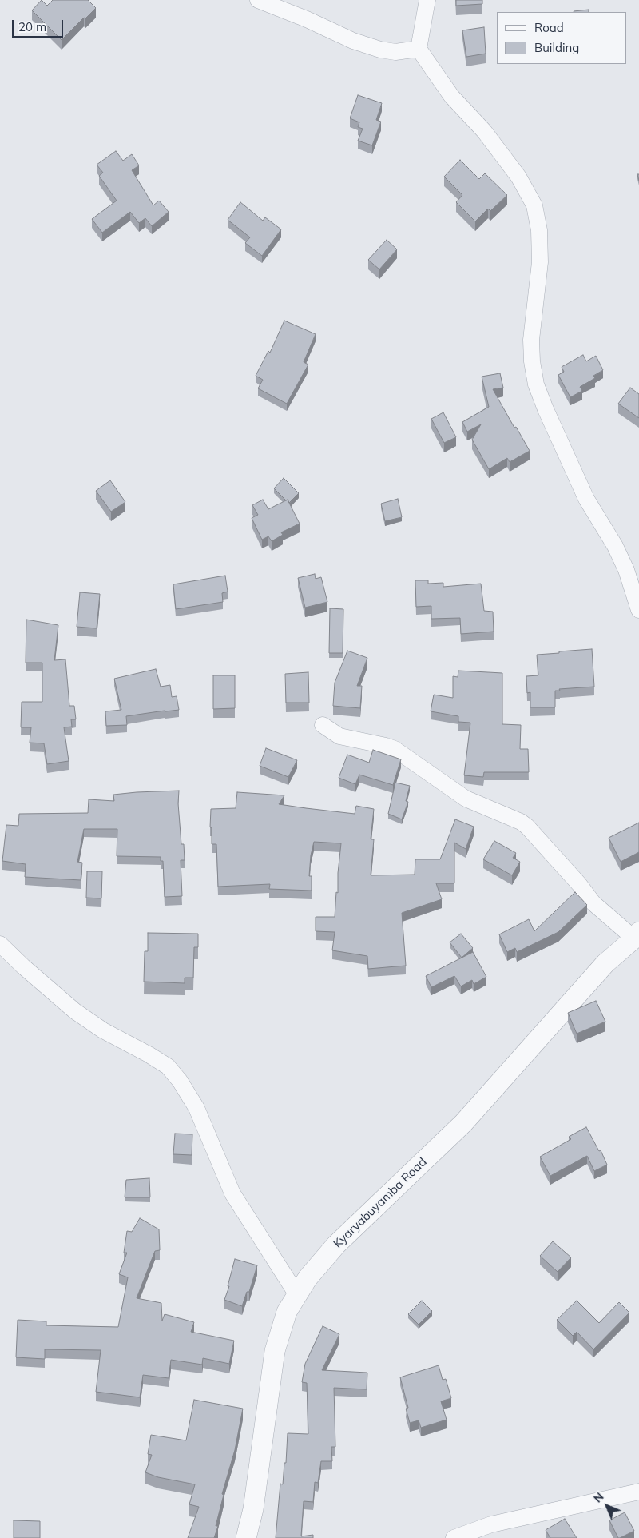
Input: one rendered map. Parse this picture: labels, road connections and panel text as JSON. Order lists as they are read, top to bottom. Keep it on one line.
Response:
{"streets":{"street":["Kyaryabuyamba Road"]},"legend":["Road","Building"],"scale_bar":"20 m","north":"top left"}
